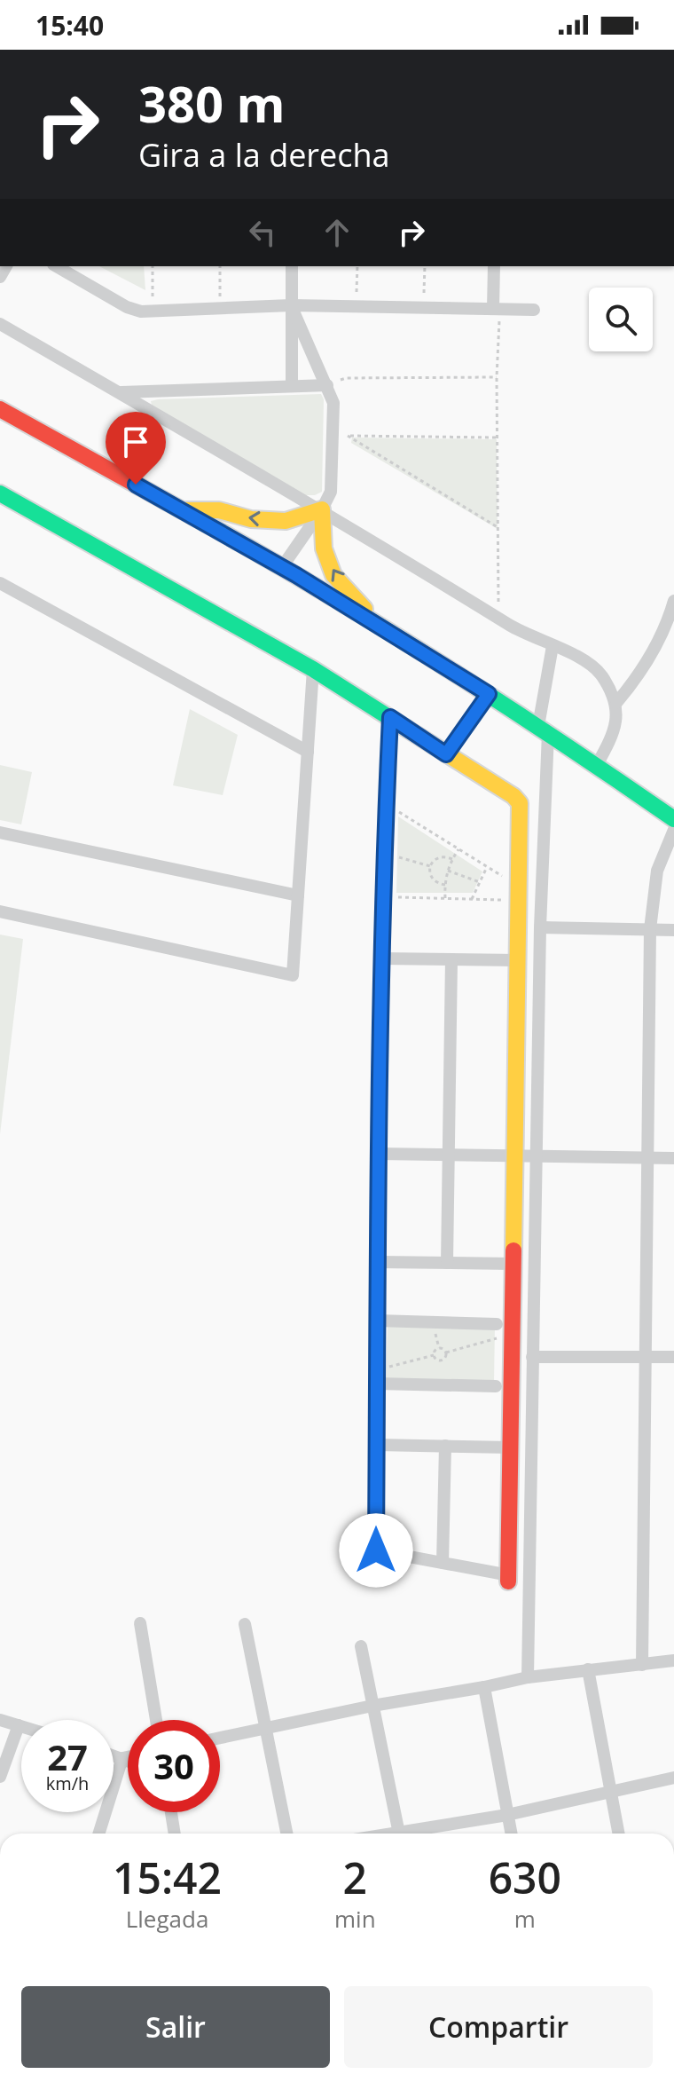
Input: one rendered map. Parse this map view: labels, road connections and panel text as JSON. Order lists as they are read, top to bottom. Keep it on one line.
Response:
{"page":{"status":"15:40","turn":["380 m","Gira a la derecha"],"speed":"27 km/h","limit":"30","eta":["15:42","Llegada","2","min","630","m"],"buttons":["Salir","Compartir"]}}
